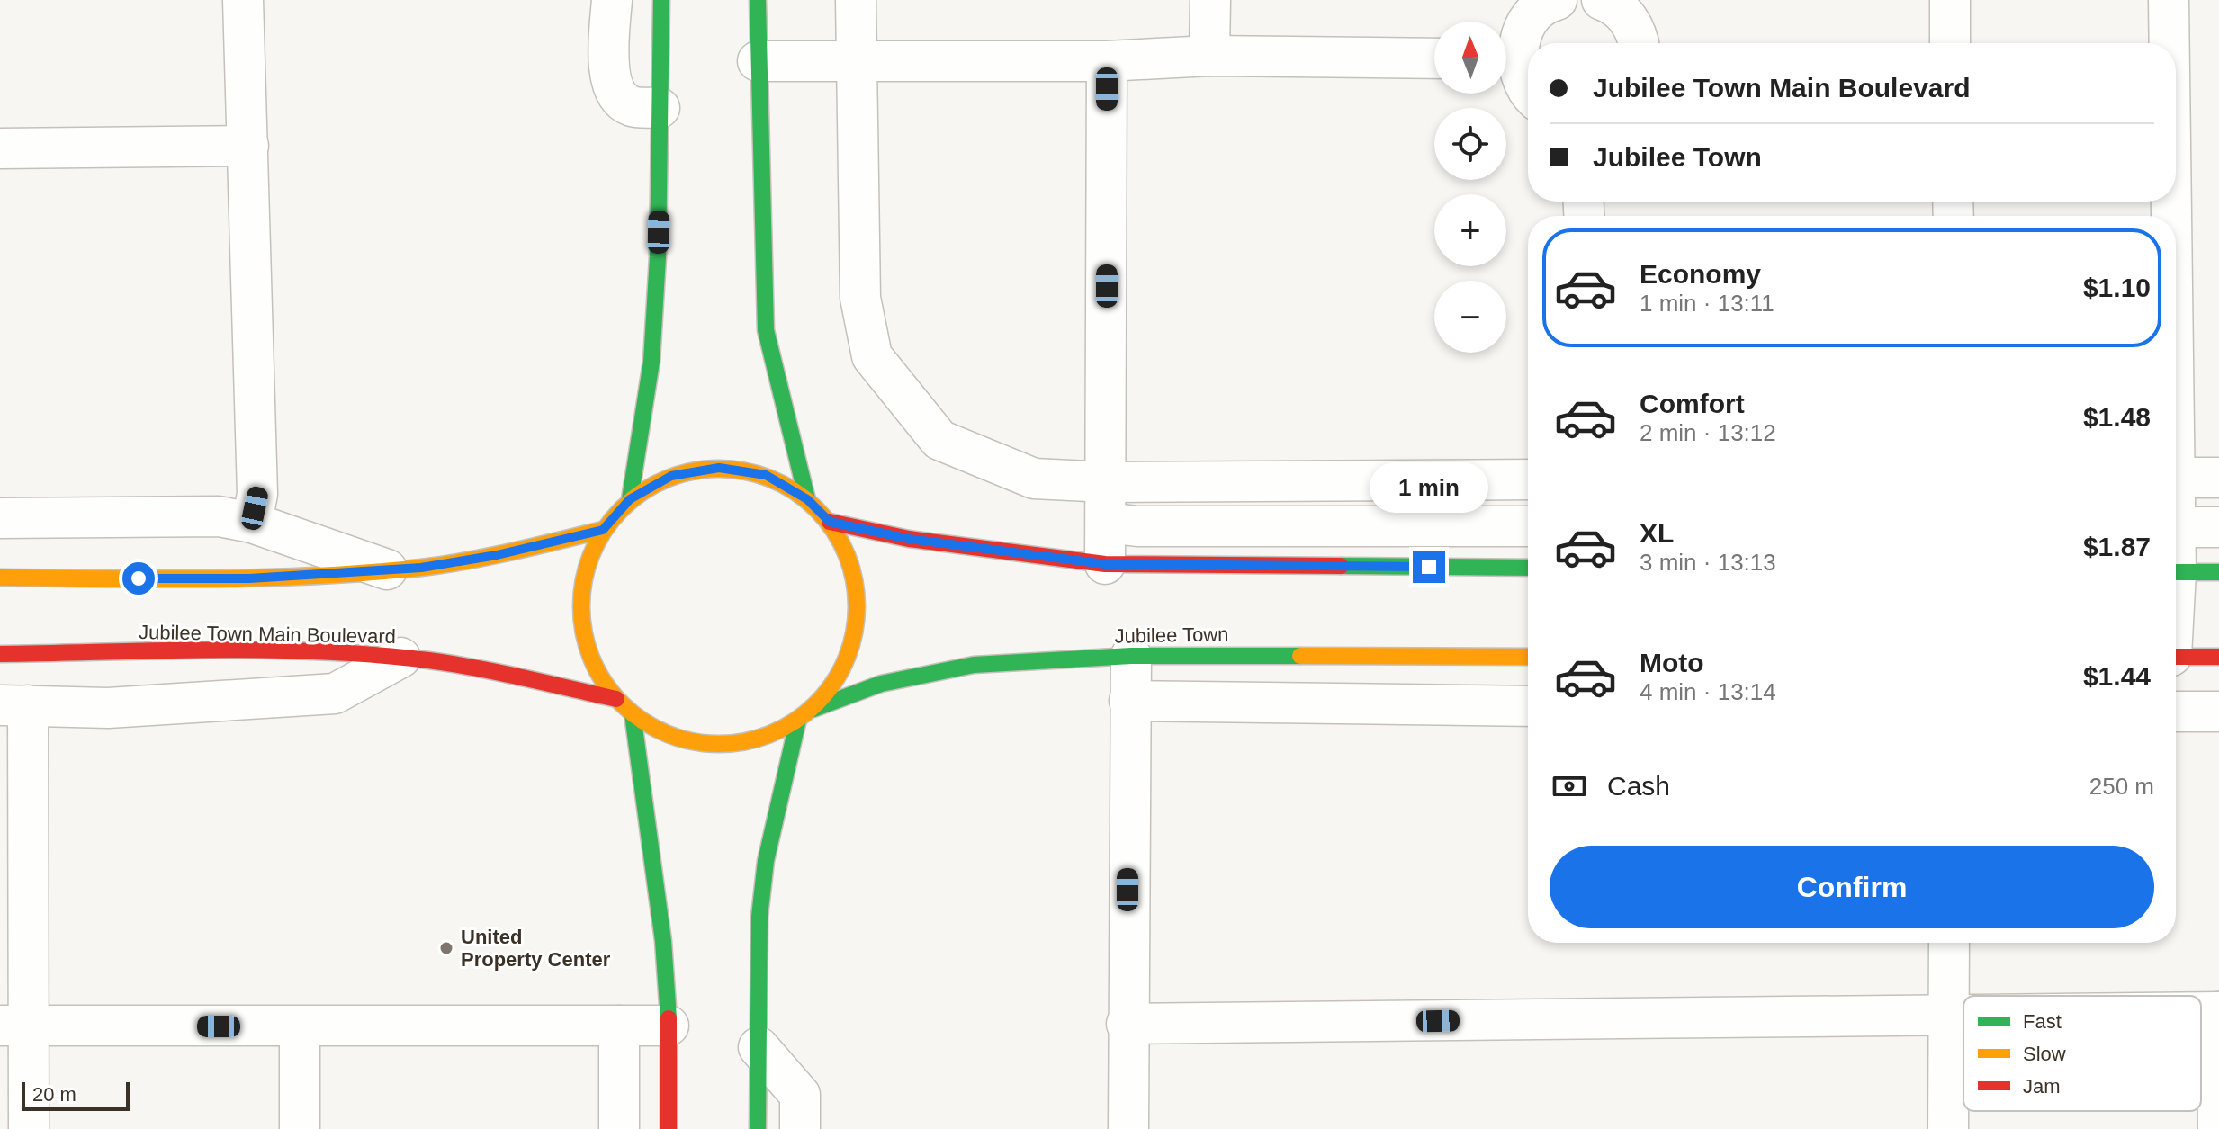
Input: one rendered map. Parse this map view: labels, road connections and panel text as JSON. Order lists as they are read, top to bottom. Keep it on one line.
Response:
{"streets":{"main road":["Jubilee Town Main Boulevard","Jubilee Town"]},"places":["United Property Center"],"legend":["Fast","Slow","Jam"],"scale_bar":"20 m","north":"top","page":{"map_buttons":["+","−"],"banner":["Jubilee Town Main Boulevard","Jubilee Town"],"list":[{"name":"Economy","note":"1 min · 13:11","value":"$1.10"},{"name":"Comfort","note":"2 min · 13:12","value":"$1.48"},{"name":"XL","note":"3 min · 13:13","value":"$1.87"},{"name":"Moto","note":"4 min · 13:14","value":"$1.44"}],"bubble":"1 min","pay":["Cash","250 m"],"buttons":"Confirm","scale":"20 m"}}
